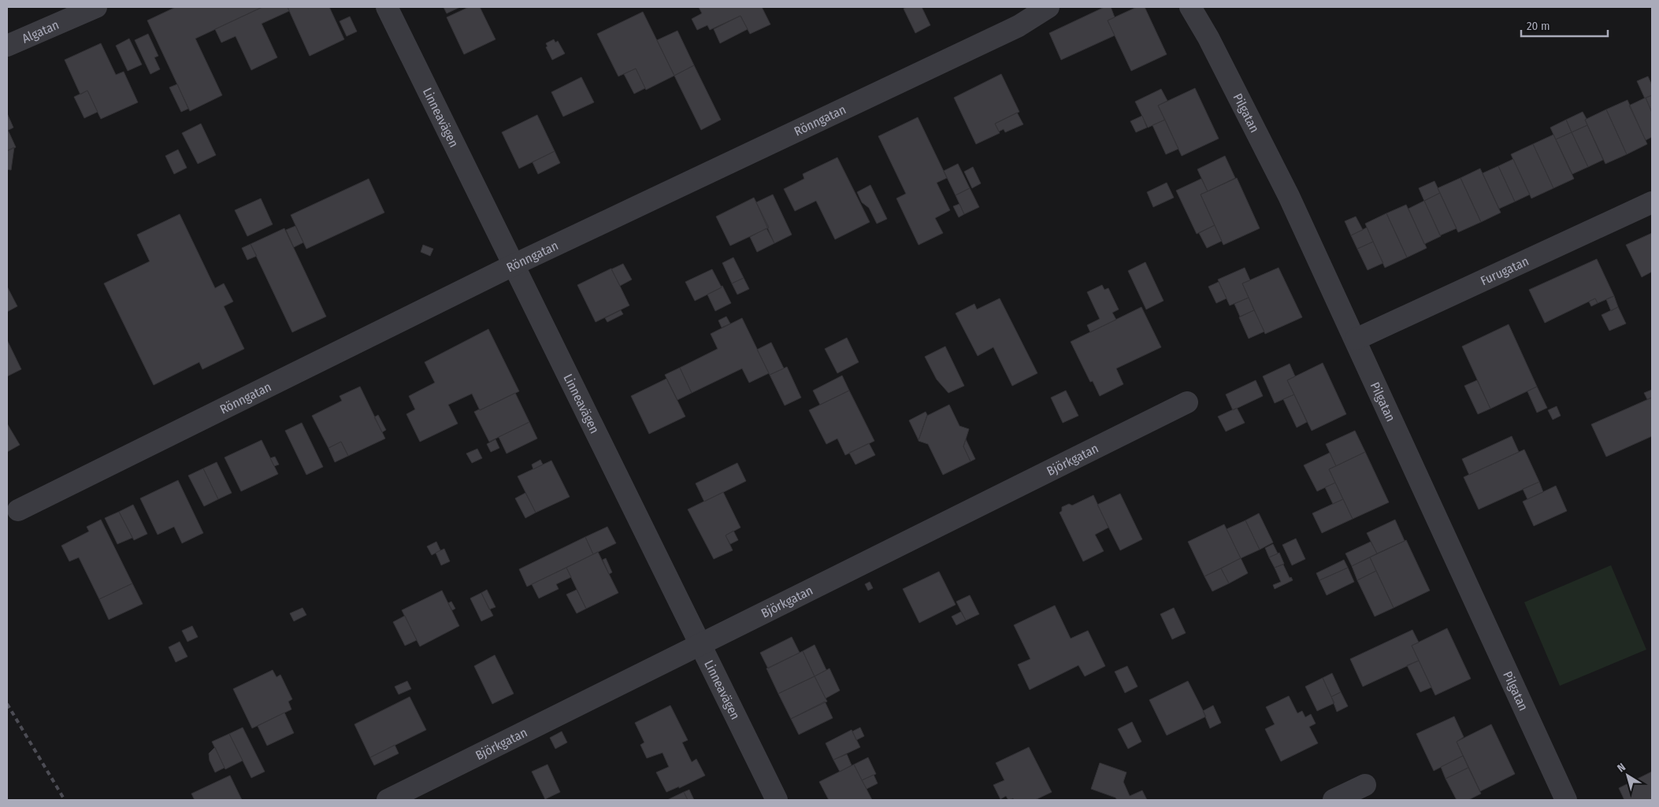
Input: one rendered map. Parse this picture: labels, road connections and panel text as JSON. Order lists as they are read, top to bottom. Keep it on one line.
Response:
{"streets":{"street":["Algatan","Pilgatan","Linneavägen","Rönngatan","Furugatan","Björkgatan"]},"crossings":[["Pilgatan","Furugatan"],["Linneavägen","Rönngatan"],["Linneavägen","Björkgatan"]],"scale_bar":"20 m","north":"top left"}
